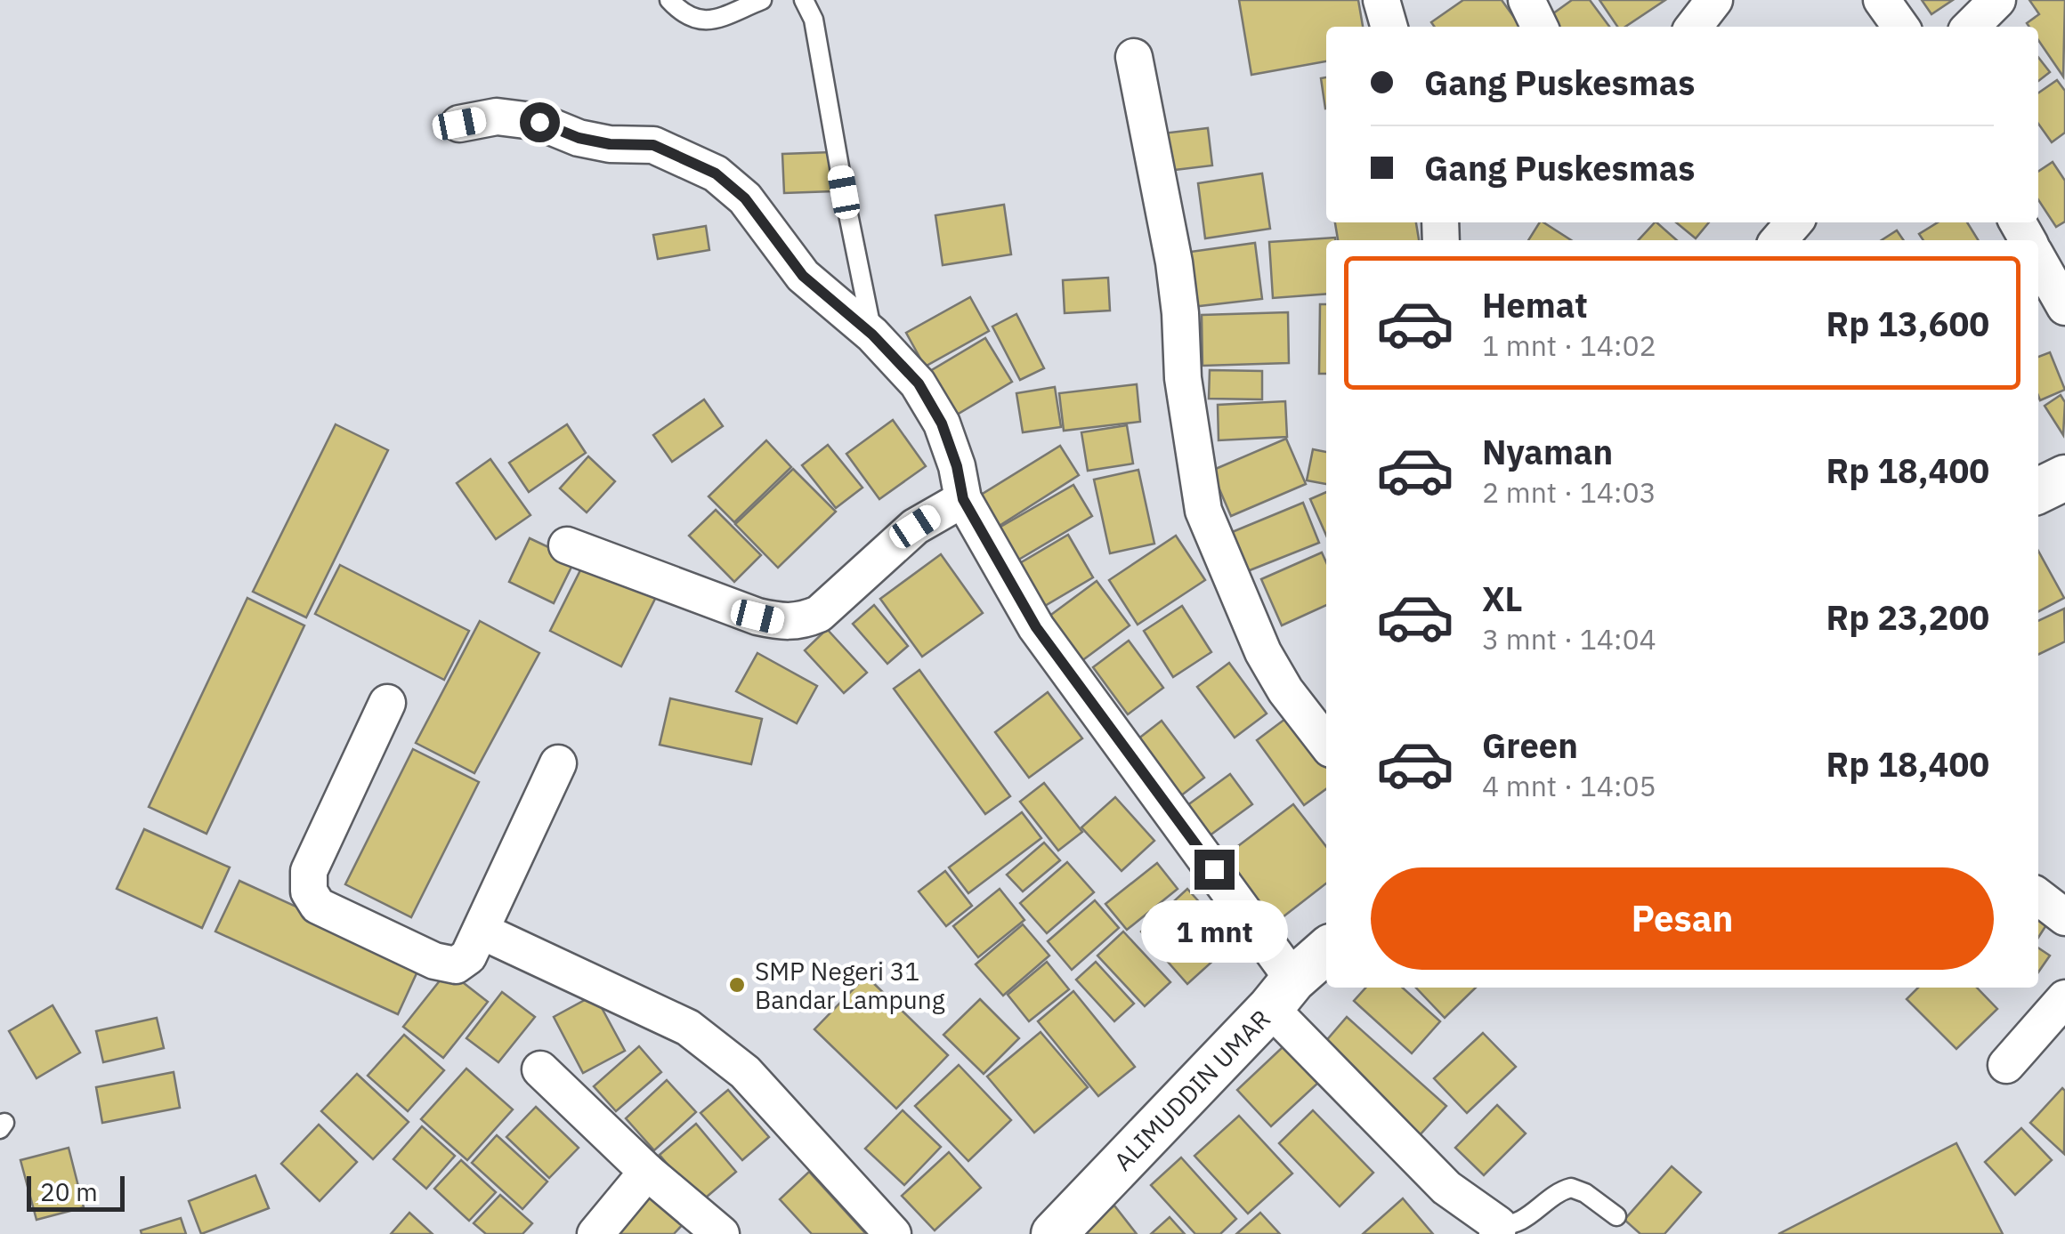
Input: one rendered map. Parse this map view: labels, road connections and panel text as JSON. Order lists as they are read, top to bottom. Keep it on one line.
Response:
{"streets":{"street":["ALIMUDDIN UMAR"]},"places":["SMP Negeri 31 Bandar Lampung"],"scale_bar":"20 m","page":{"banner":["Gang Puskesmas","Gang Puskesmas"],"list":[{"name":"Hemat","note":"1 mnt · 14:02","value":"Rp 13,600"},{"name":"Nyaman","note":"2 mnt · 14:03","value":"Rp 18,400"},{"name":"XL","note":"3 mnt · 14:04","value":"Rp 23,200"},{"name":"Green","note":"4 mnt · 14:05","value":"Rp 18,400"}],"buttons":"Pesan","bubble":"1 mnt","scale":"20 m"}}
